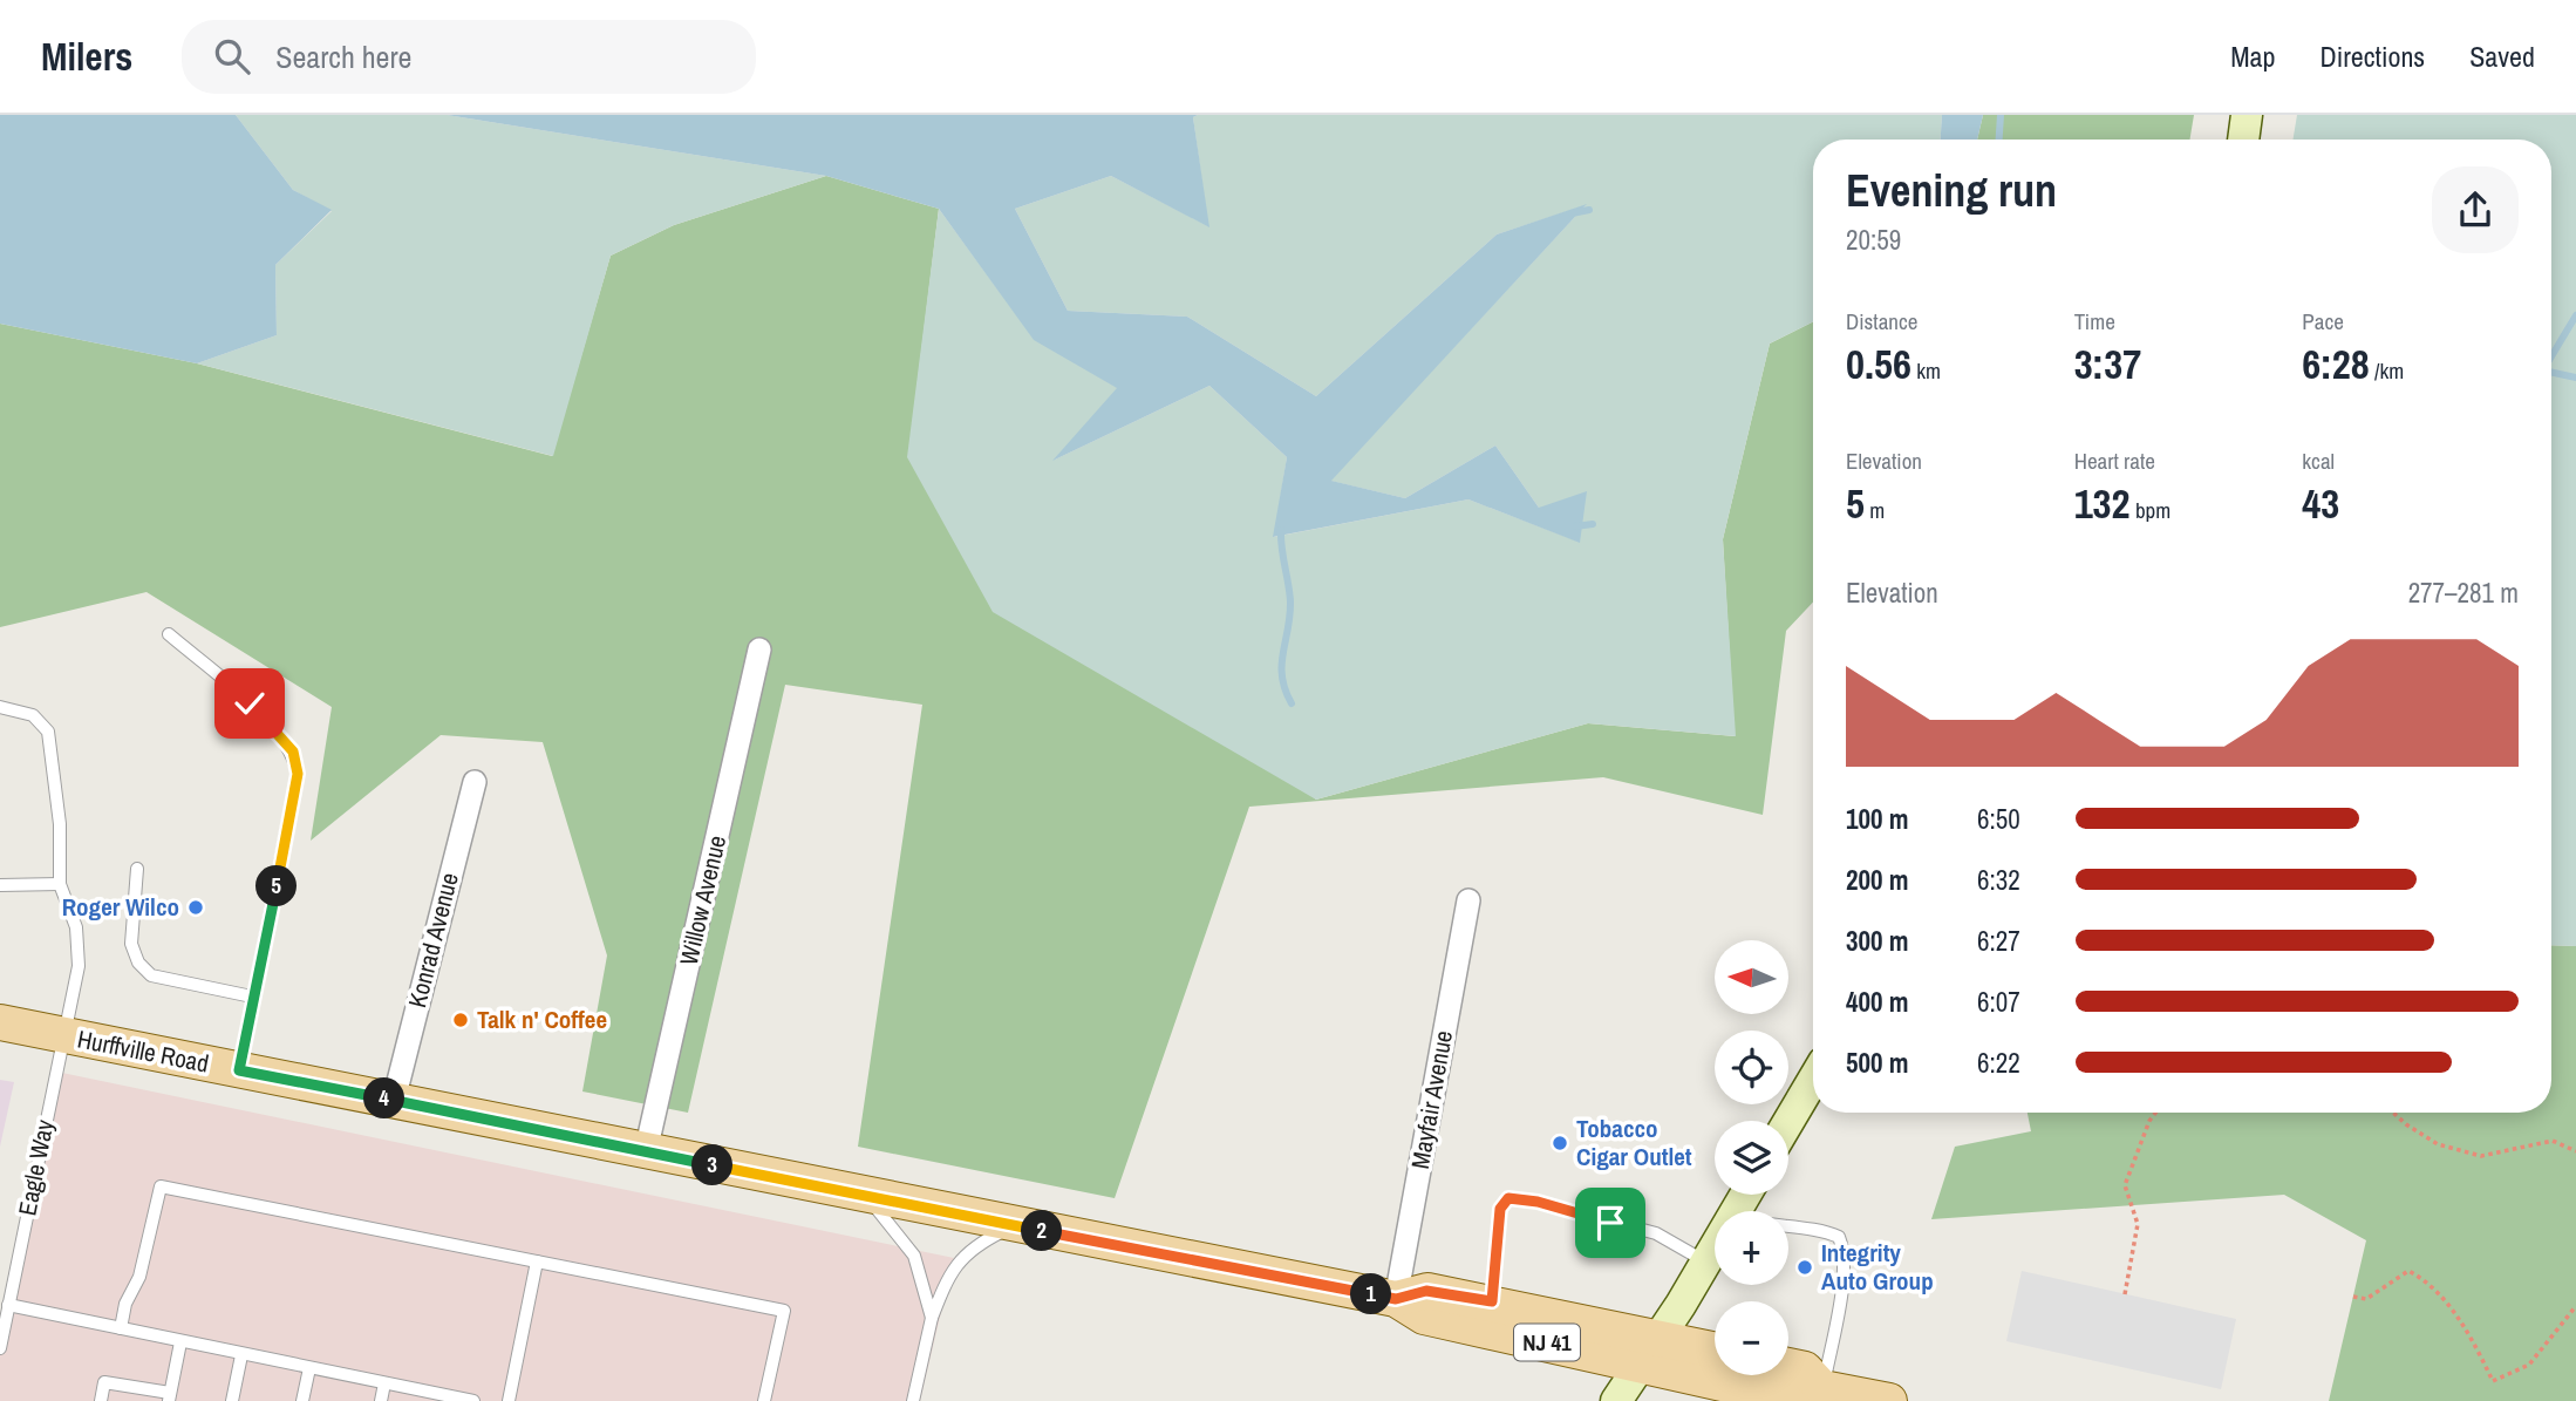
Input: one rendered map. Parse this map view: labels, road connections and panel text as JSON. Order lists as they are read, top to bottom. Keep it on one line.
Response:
{"streets":{"main road":["Hurffville Road","NJ 41"],"street":["Willow Avenue","Konrad Avenue","Mayfair Avenue"],"lane":["Eagle Way"]},"crossings":[["Willow Avenue","Hurffville Road"],["Konrad Avenue","Hurffville Road"],["Hurffville Road","Mayfair Avenue"],["Hurffville Road","Eagle Way"]],"places":["Roger Wilco","Talk n' Coffee","Tobacco Cigar Outlet","Integrity Auto Group"],"north":"left","page":{"header":"Milers","search":"Search here","nav":["Map","Directions","Saved"],"heading":["Evening run","20:59"],"stats":[["Distance","0.56 km"],["Time","3:37"],["Pace","6:28 /km"],["Elevation","5 m"],["Heart rate","132 bpm"],["kcal","43"]],"chart":["Elevation","277–281 m"],"list":[{"name":"100 m","note":"6:50"},{"name":"200 m","note":"6:32"},{"name":"300 m","note":"6:27"},{"name":"400 m","note":"6:07"},{"name":"500 m","note":"6:22"}],"pins":["5","4","3","2","1"],"map_buttons":["+","−"]}}
